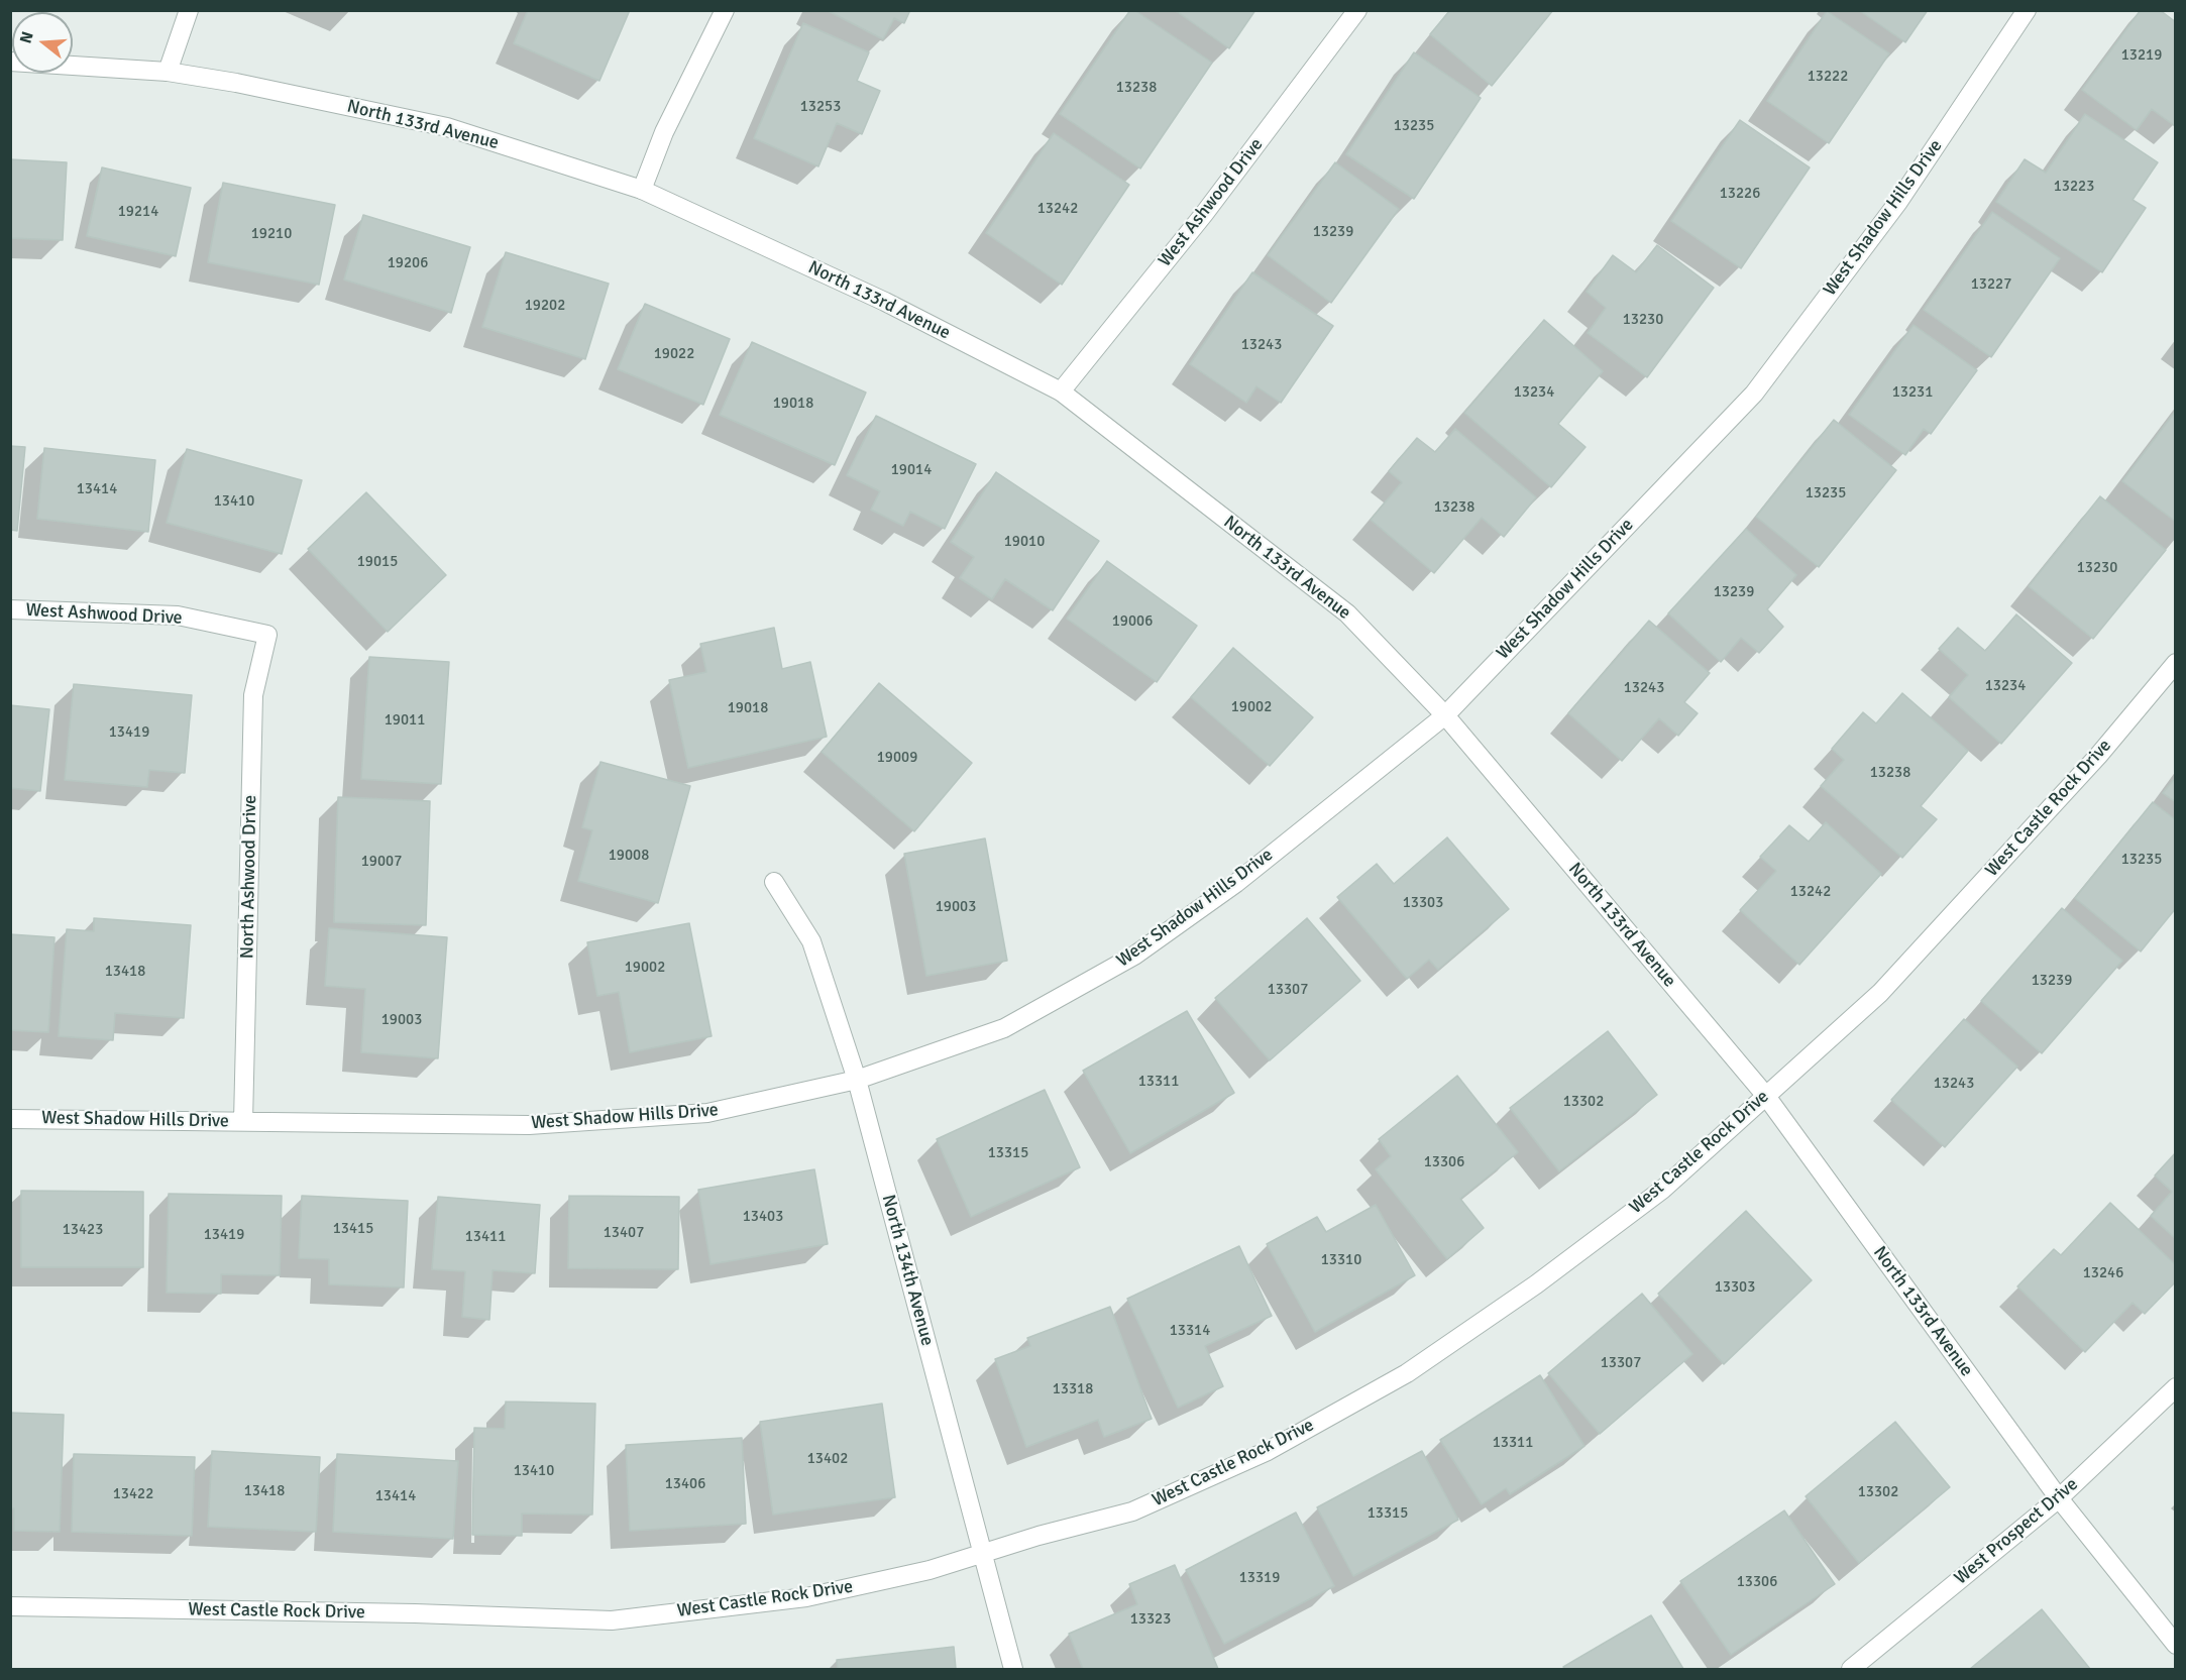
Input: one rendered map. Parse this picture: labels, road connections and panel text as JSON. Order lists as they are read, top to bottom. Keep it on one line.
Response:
{"streets":{"street":["North 133rd Avenue","West Ashwood Drive","West Shadow Hills Drive","West Castle Rock Drive","North Ashwood Drive","North 134th Avenue","West Prospect Drive"]},"crossings":[["North 133rd Avenue","West Ashwood Drive"],["North 133rd Avenue","West Shadow Hills Drive"],["North 133rd Avenue","West Castle Rock Drive"],["North 133rd Avenue","West Prospect Drive"],["West Ashwood Drive","North Ashwood Drive"],["West Shadow Hills Drive","North Ashwood Drive"],["West Shadow Hills Drive","North 134th Avenue"],["West Castle Rock Drive","North 134th Avenue"]],"house_numbers":["13219","13222","13238","13253","13235","13223","13226","13242","19214","13239","19210","19206","13227","19202","13230","13243","19022","13234","13231","19018","19014","13414","13235","13410","13238","19010","19015","13230","13239","19006","13234","13243","19002","19018","19011","13419","19009","13238","19008","13235","19007","13242","13303","19003","19002","13418","13239","13307","19003","13311","13243","13302","13315","13306","13403","13415","13423","13407","13419","13411","13310","13246","13303","13314","13307","13318","13311","13402","13410","13406","13418","13302","13422","13414","13315","13319","13306","13323"],"north":"left"}
